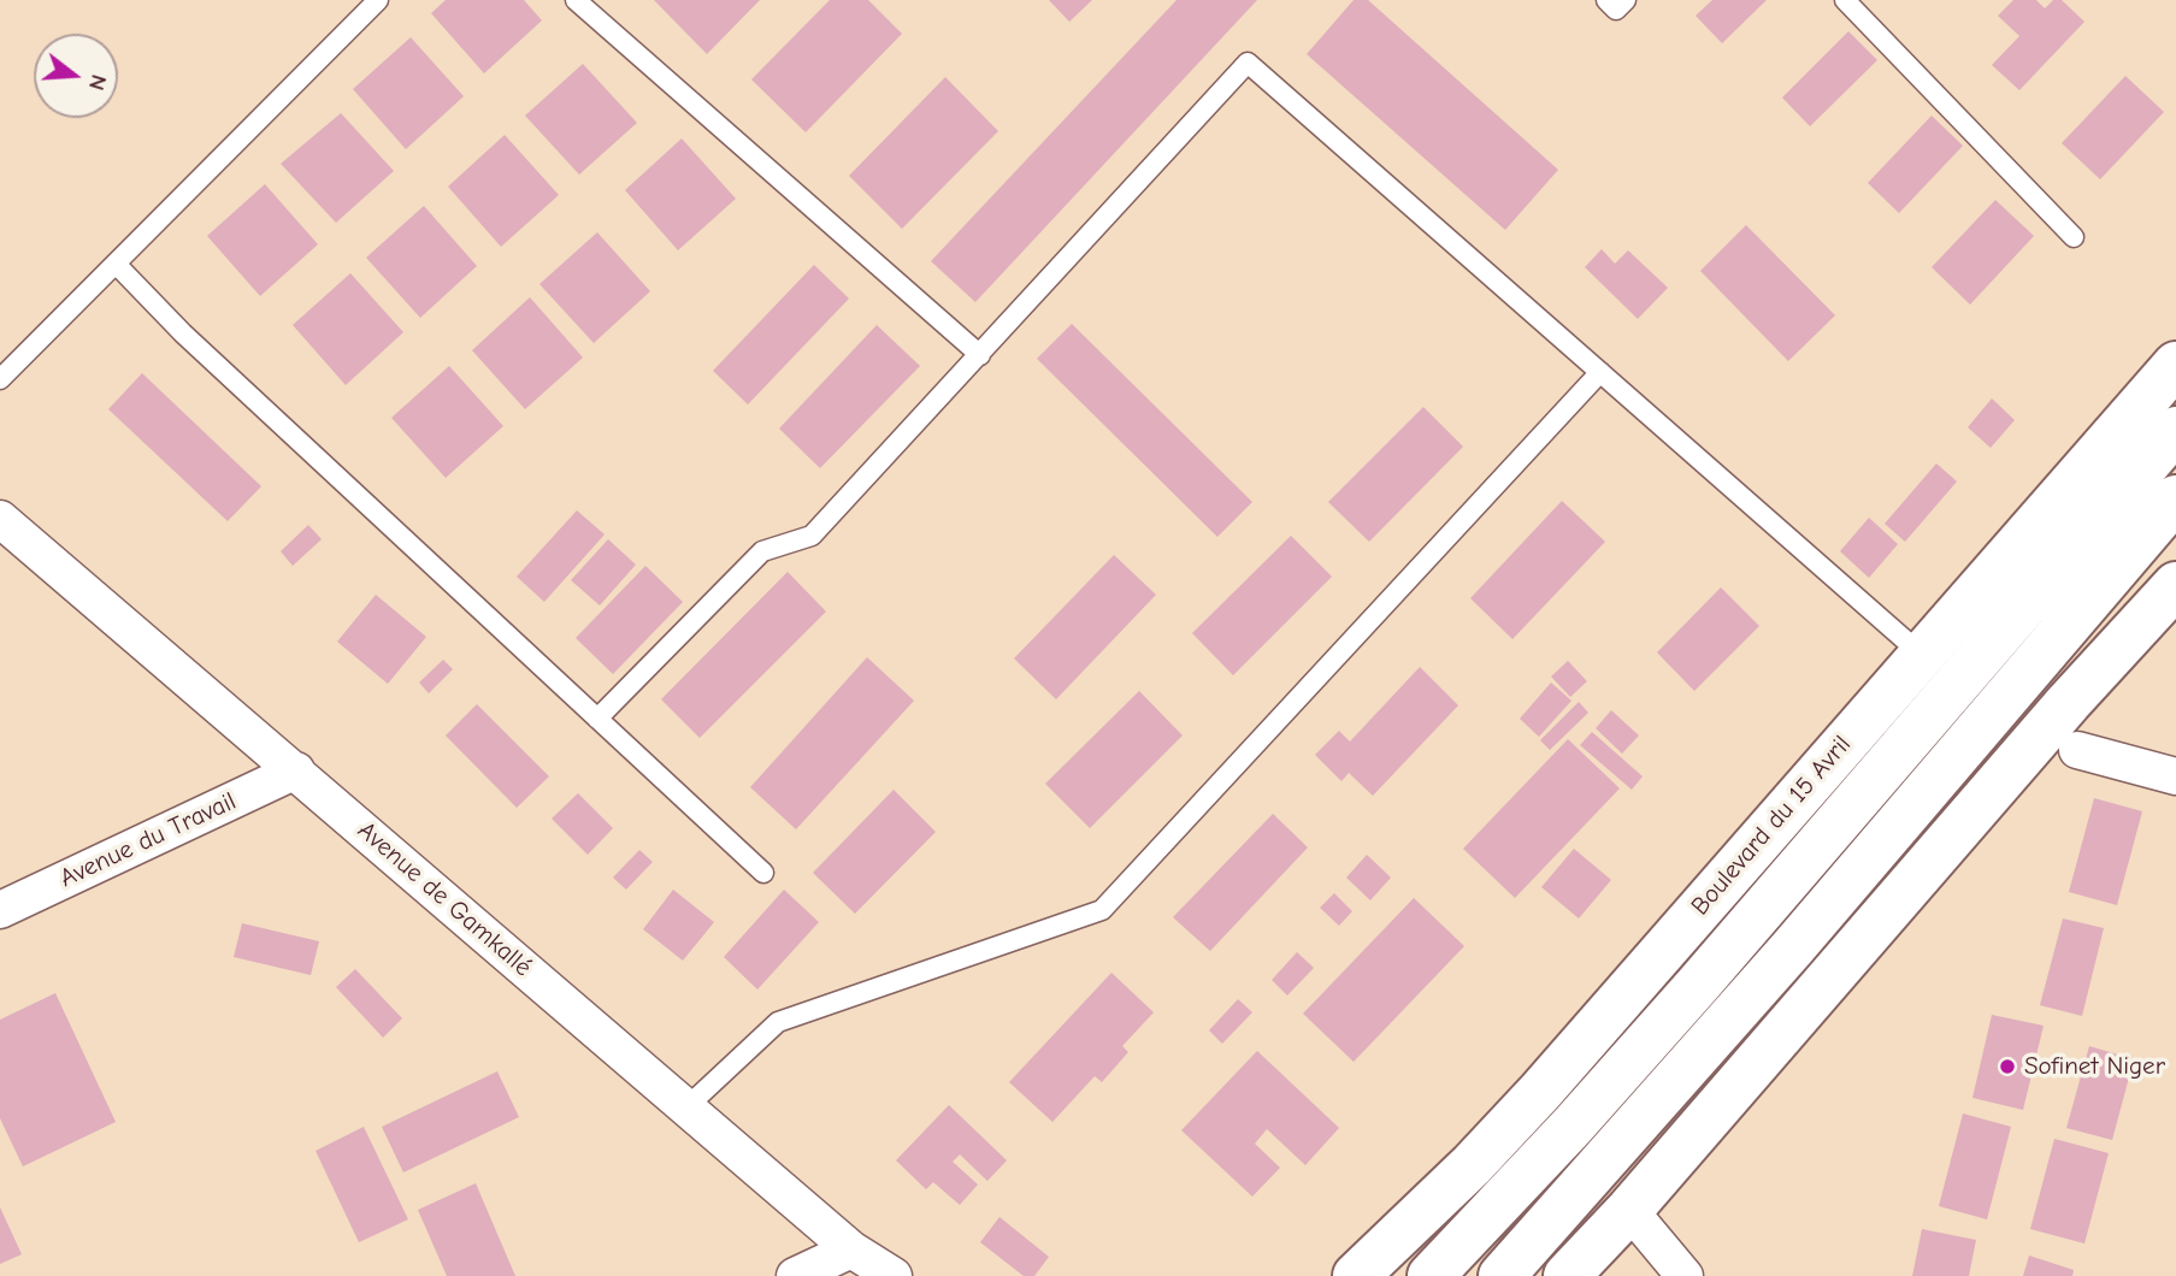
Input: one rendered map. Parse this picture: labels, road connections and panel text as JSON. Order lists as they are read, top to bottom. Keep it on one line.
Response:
{"streets":{"main road":["Boulevard du 15 Avril"],"street":["Avenue du Travail","Avenue de Gamkallé"]},"crossings":[["Avenue du Travail","Avenue de Gamkallé"]],"places":["Sofinet Niger"],"north":"right"}
